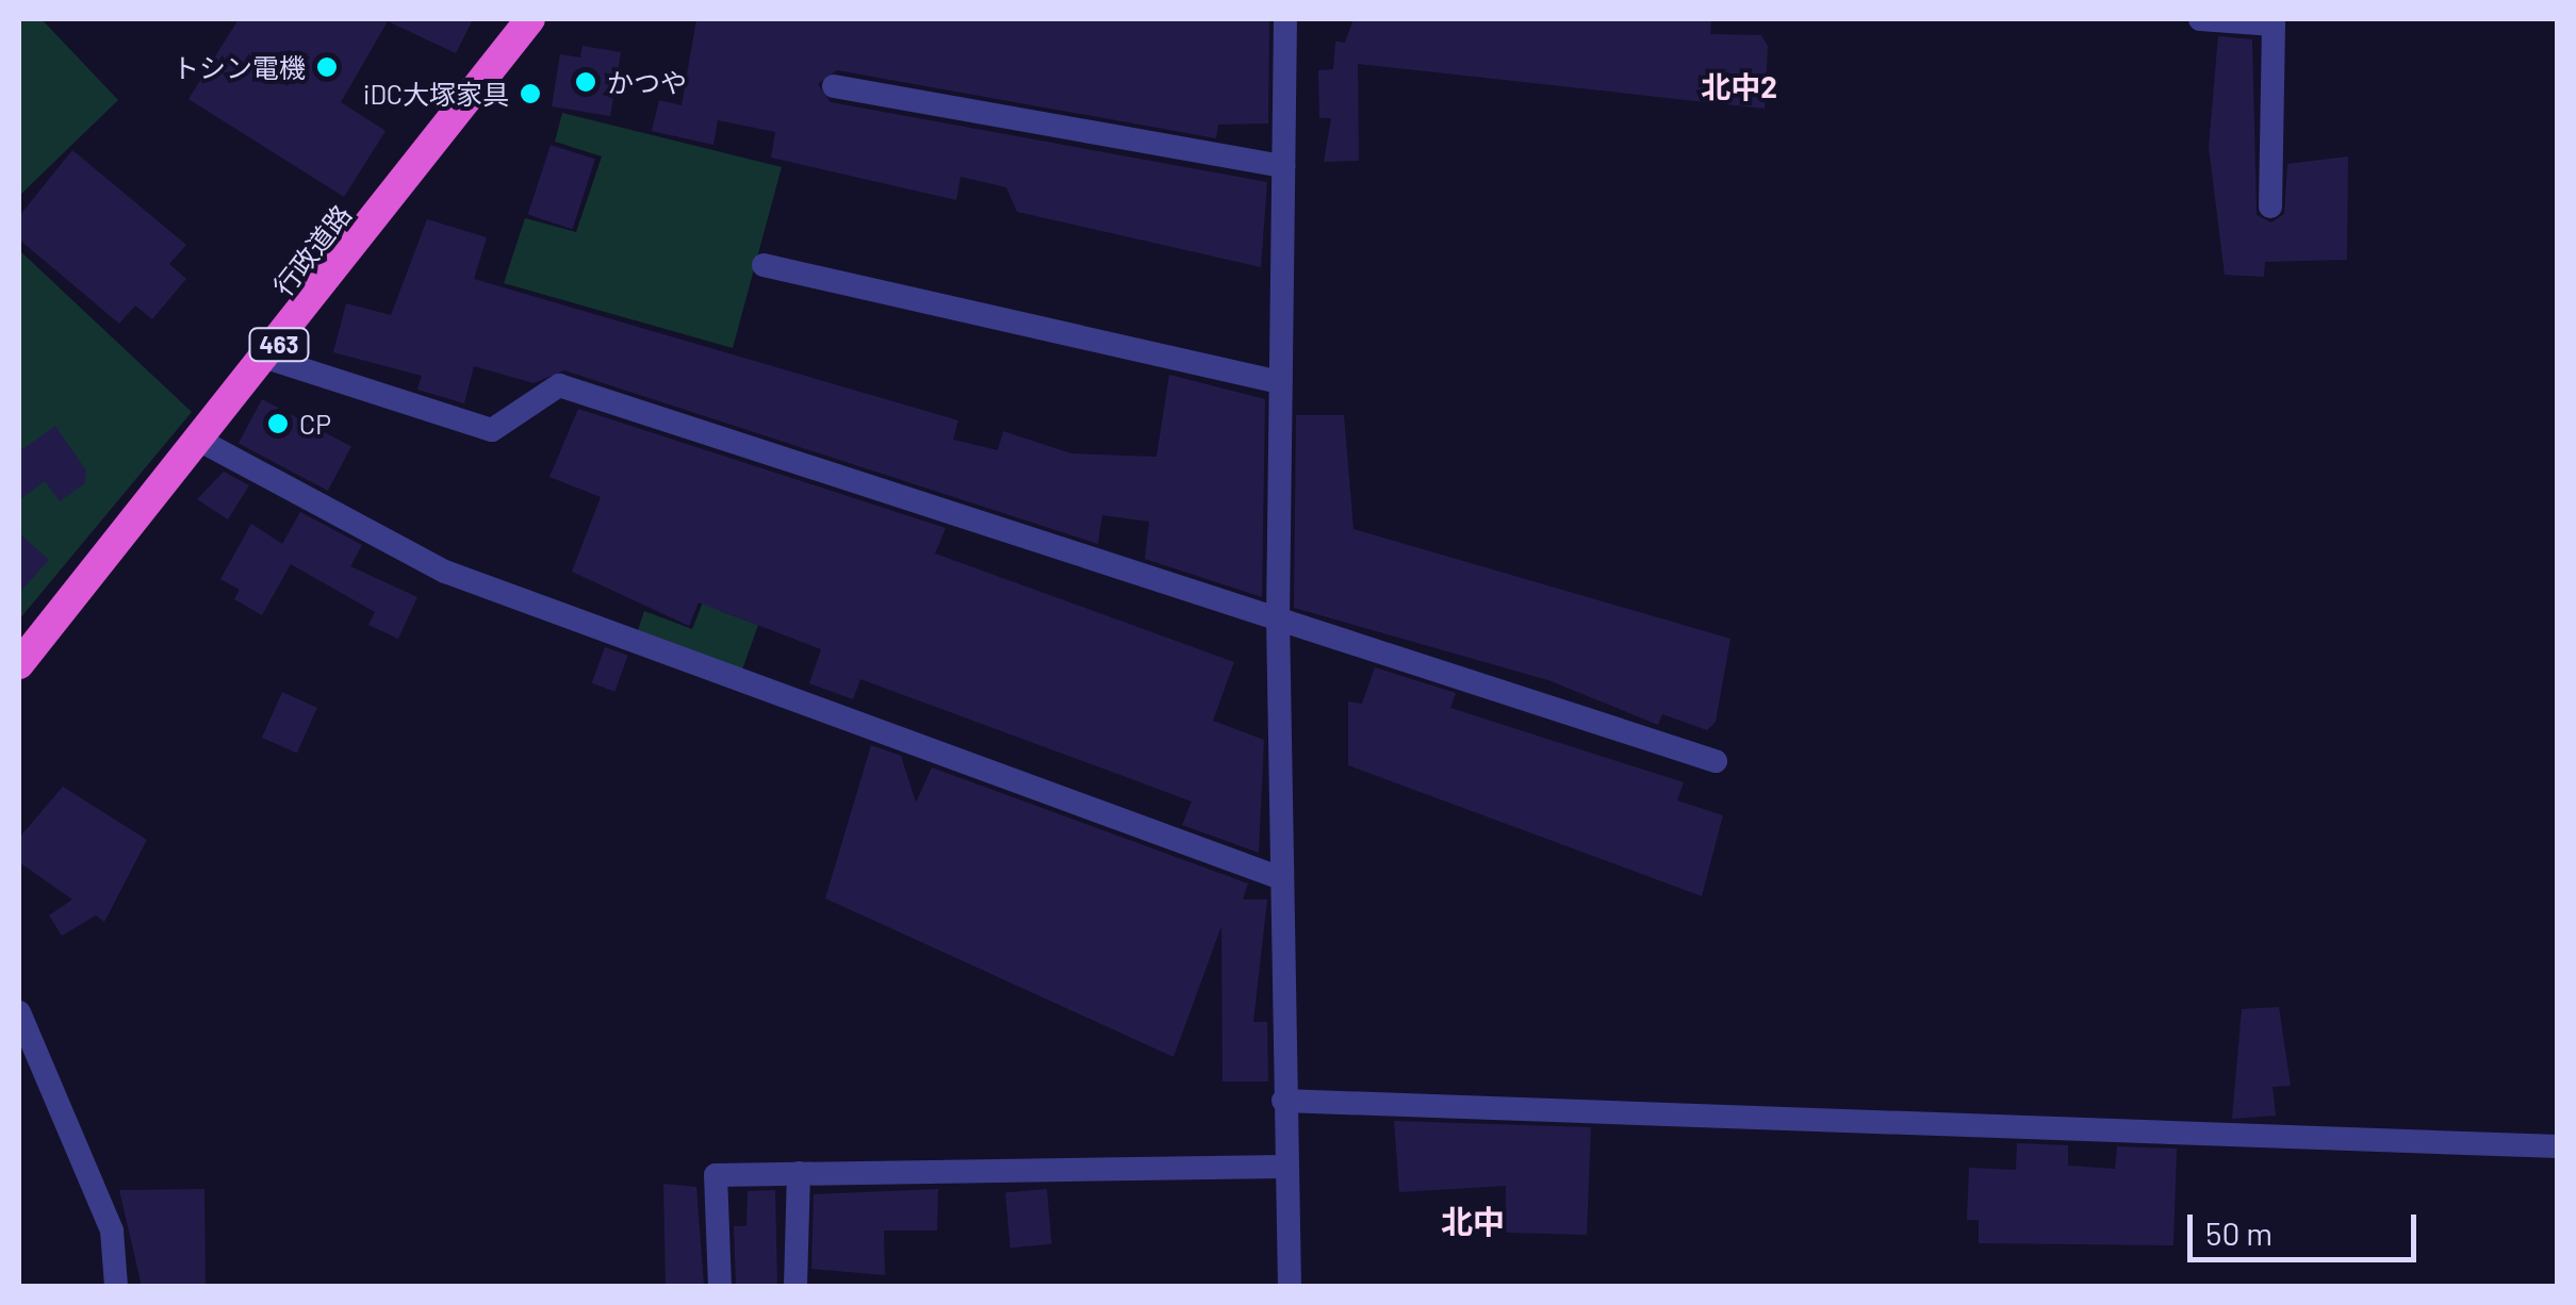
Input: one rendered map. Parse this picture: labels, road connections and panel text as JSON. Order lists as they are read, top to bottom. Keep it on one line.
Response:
{"streets":{"highway":["行政道路","463"]},"districts":["北中2","北中"],"places":["トシン電機","かつや","iDC大塚家具","CP"],"scale_bar":"50 m"}
